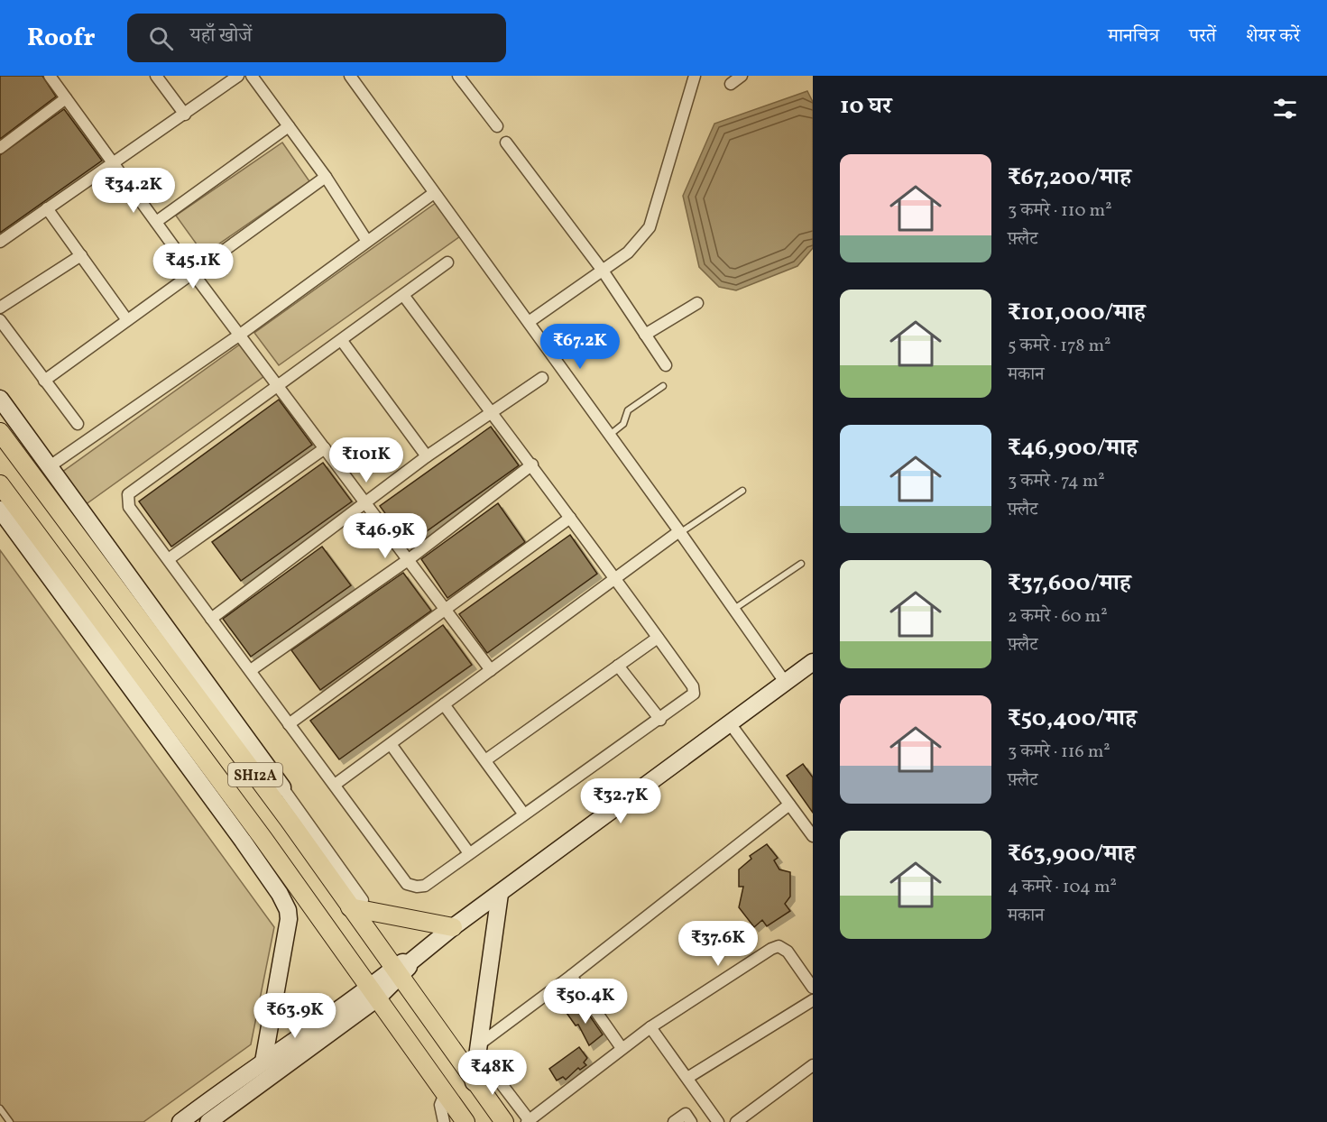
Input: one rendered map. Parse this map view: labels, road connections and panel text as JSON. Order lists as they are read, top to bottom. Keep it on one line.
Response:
{"streets":{"main road":["SH12A"]},"page":{"header":"Roofr","search":"यहाँ खोजें","nav":["मानचित्र","परतें","शेयर करें"],"heading":"10 घर","list":[{"name":"₹67,200/माह","note":"3 कमरे · 110 m² · फ़्लैट"},{"name":"₹101,000/माह","note":"5 कमरे · 178 m² · मकान"},{"name":"₹46,900/माह","note":"3 कमरे · 74 m² · फ़्लैट"},{"name":"₹37,600/माह","note":"2 कमरे · 60 m² · फ़्लैट"},{"name":"₹50,400/माह","note":"3 कमरे · 116 m² · फ़्लैट"},{"name":"₹63,900/माह","note":"4 कमरे · 104 m² · मकान"}],"price":["₹34.2K","₹45.1K","₹67.2K","₹101K","₹46.9K","₹32.7K","₹37.6K","₹50.4K","₹63.9K","₹48K"]}}
